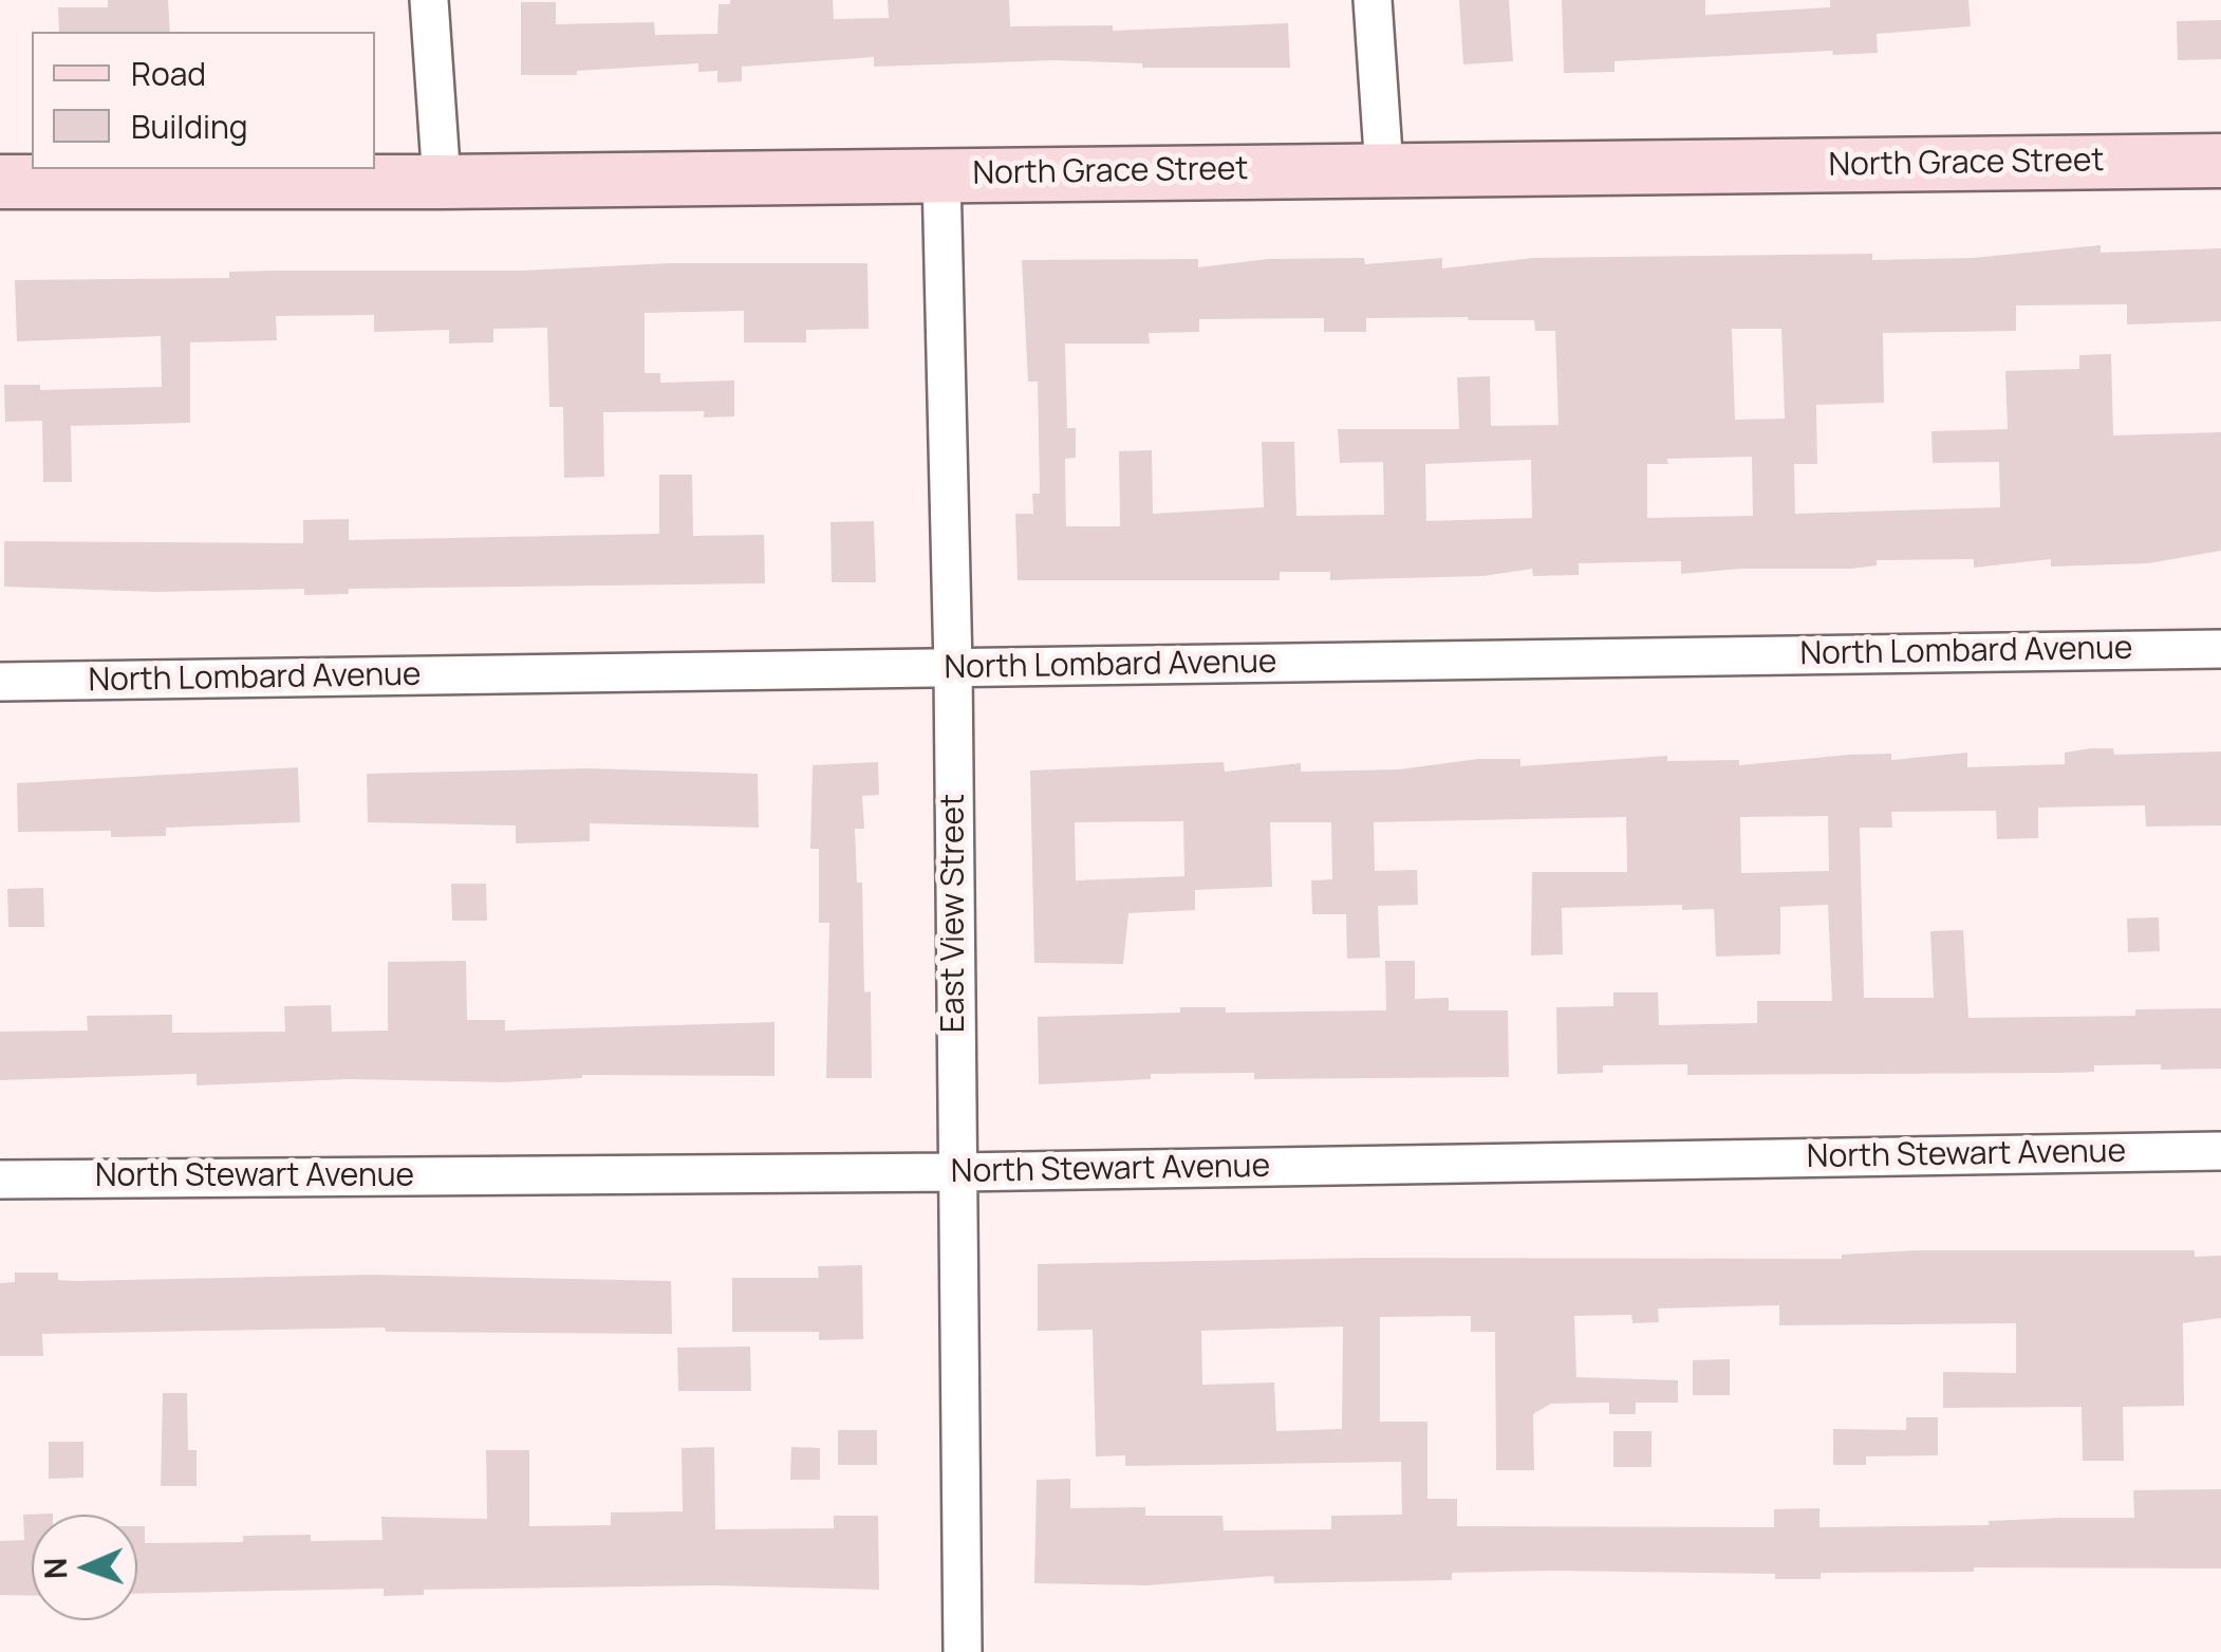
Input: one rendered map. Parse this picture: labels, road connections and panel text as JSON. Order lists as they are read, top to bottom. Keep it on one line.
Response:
{"streets":{"street":["North Grace Street","North Lombard Avenue","East View Street","North Stewart Avenue"]},"crossings":[["North Grace Street","East View Street"],["North Lombard Avenue","East View Street"],["East View Street","North Stewart Avenue"]],"legend":["Road","Building"],"north":"left"}
